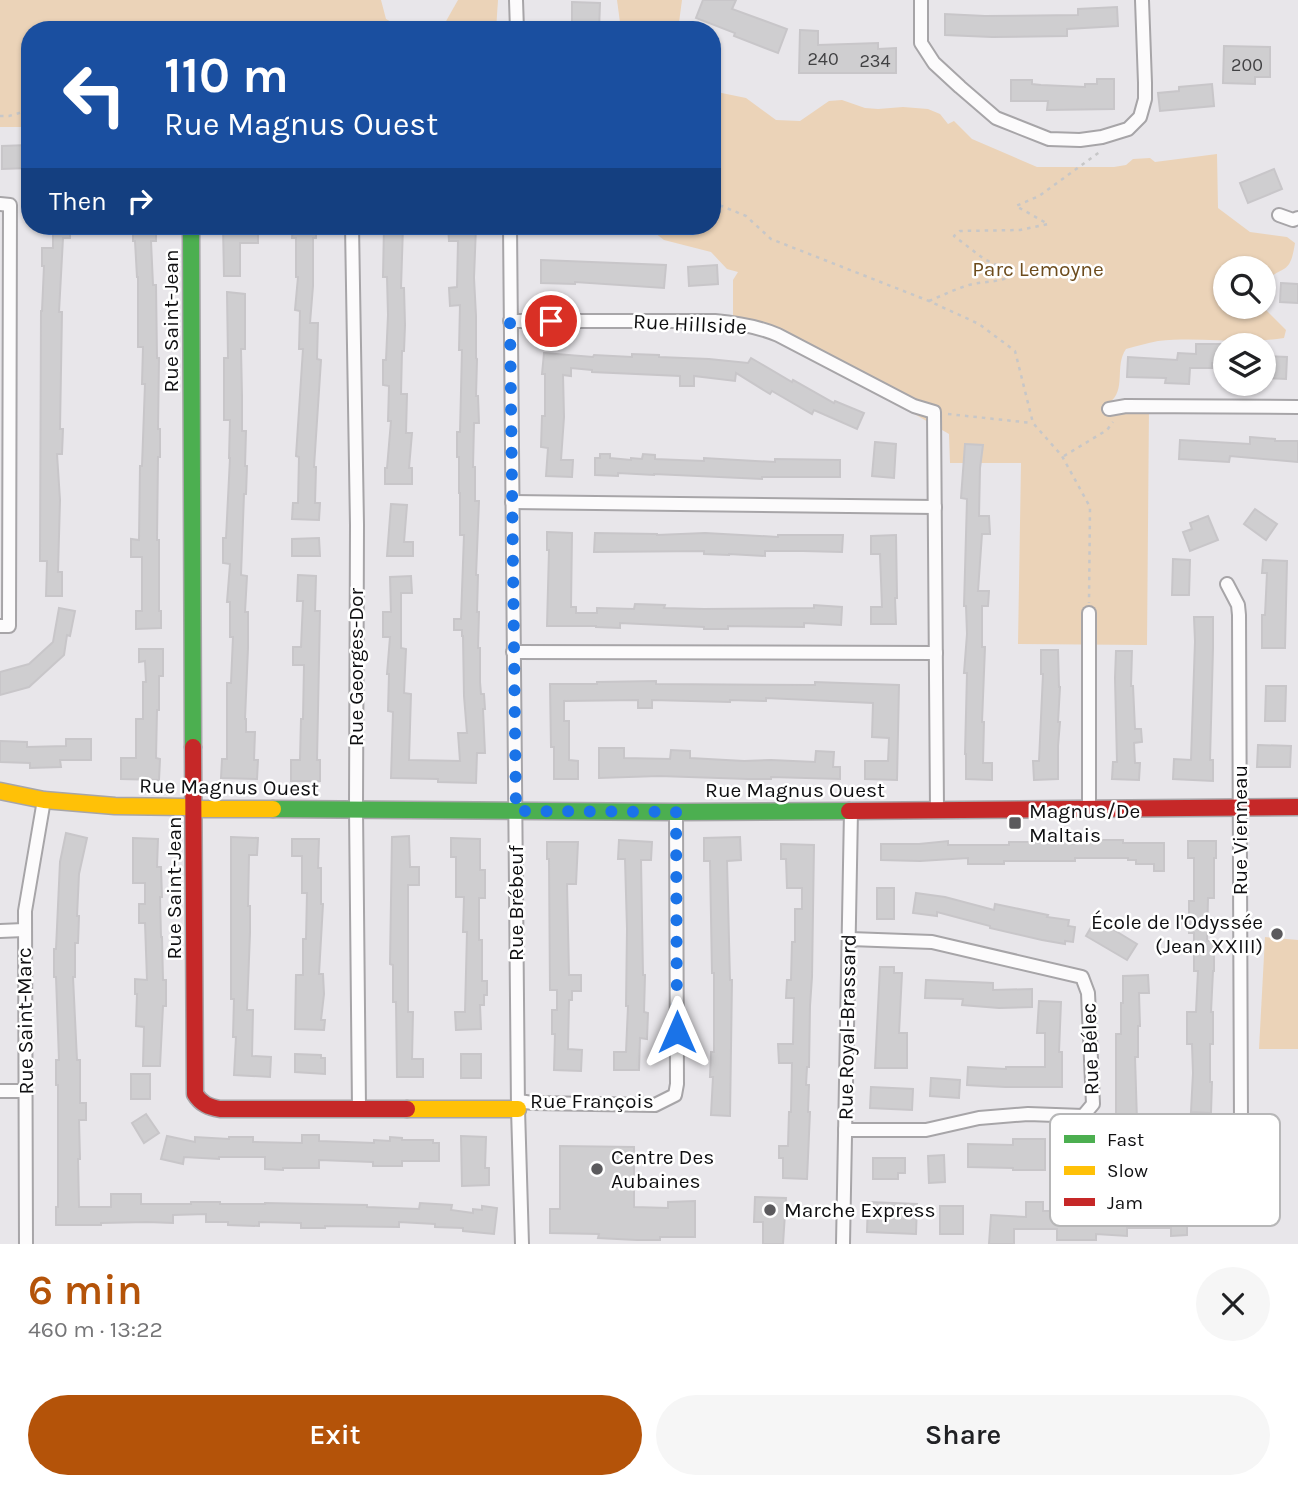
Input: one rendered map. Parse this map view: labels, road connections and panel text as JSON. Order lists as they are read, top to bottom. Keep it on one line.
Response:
{"streets":{"street":["Rue Saint-Jean","Rue Hillside","Rue Georges-Dor","Rue Magnus Ouest","Rue Vienneau","Rue Brébeuf","Rue Saint-Marc","Rue Royal-Brassard","Rue Bélec","Rue François"]},"crossings":[["Rue Saint-Jean","Rue Georges-Dor"],["Rue Saint-Jean","Rue Magnus Ouest"],["Rue Saint-Jean","Rue Brébeuf"],["Rue Saint-Jean","Rue François"],["Rue Hillside","Rue Brébeuf"],["Rue Georges-Dor","Rue Magnus Ouest"],["Rue Magnus Ouest","Rue Vienneau"],["Rue Magnus Ouest","Rue Brébeuf"],["Rue Magnus Ouest","Rue Saint-Marc"],["Rue Magnus Ouest","Rue Royal-Brassard"],["Rue Magnus Ouest","Rue François"],["Rue Brébeuf","Rue François"],["Rue Royal-Brassard","Rue Bélec"]],"parks":["Parc Lemoyne"],"places":{"transit":["Magnus/De Maltais"],"other":["École de l'Odyssée (Jean XXIII)","Centre Des Aubaines","Marche Express"]},"house_numbers":["240","234","200"],"legend":["Fast","Slow","Jam"],"page":{"turn":["110 m","Rue Magnus Ouest"],"then":"Then","heading":["6 min","460 m · 13:22"],"buttons":["Exit","Share"]}}
